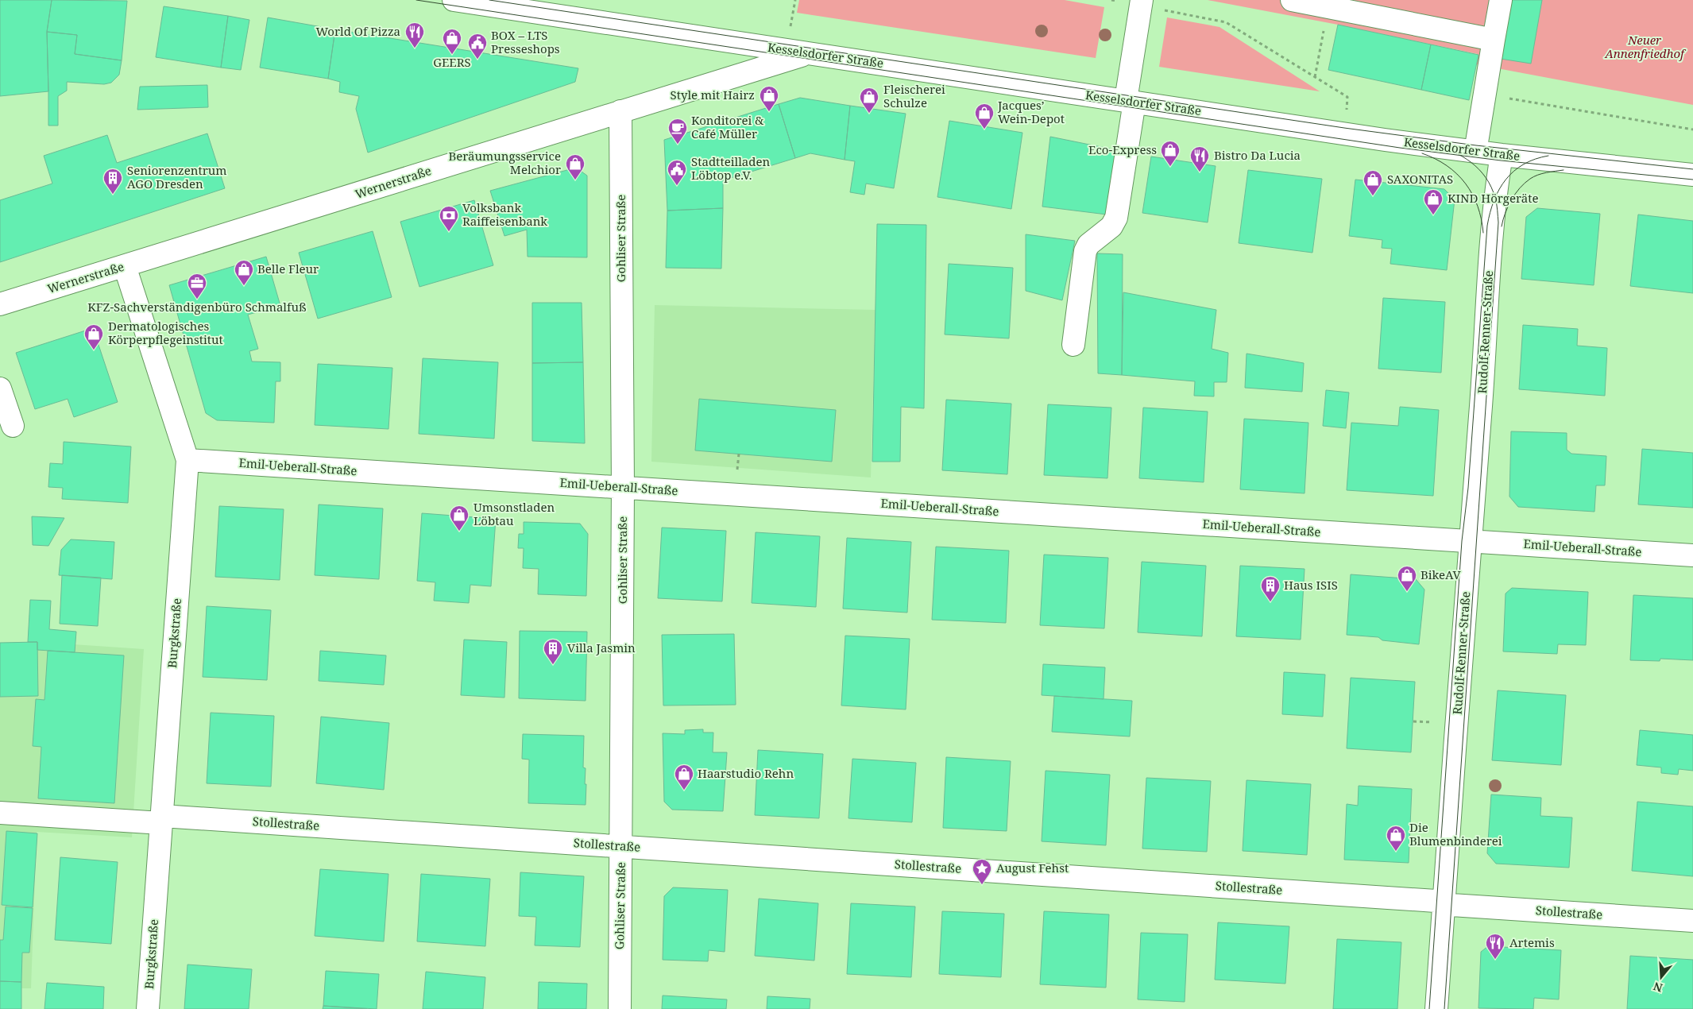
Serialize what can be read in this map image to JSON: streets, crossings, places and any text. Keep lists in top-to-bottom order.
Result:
{
  "streets": {
    "street": [
      "Kesselsdorfer Straße",
      "Wernerstraße",
      "Gohliser Straße",
      "Rudolf-Renner-Straße",
      "Emil-Ueberall-Straße",
      "Burgkstraße",
      "Stollestraße"
    ]
  },
  "crossings": [
    ["Kesselsdorfer Straße", "Wernerstraße"],
    ["Kesselsdorfer Straße", "Rudolf-Renner-Straße"],
    ["Wernerstraße", "Gohliser Straße"],
    ["Wernerstraße", "Burgkstraße"],
    ["Gohliser Straße", "Emil-Ueberall-Straße"],
    ["Gohliser Straße", "Stollestraße"],
    ["Rudolf-Renner-Straße", "Emil-Ueberall-Straße"],
    ["Rudolf-Renner-Straße", "Stollestraße"],
    ["Emil-Ueberall-Straße", "Burgkstraße"],
    ["Burgkstraße", "Stollestraße"]
  ],
  "parks": ["Neuer Annenfriedhof"],
  "places": {
    "restaurant": ["World Of Pizza", "Bistro Da Lucia", "Artemis"],
    "shop": [
      "GEERS",
      "Style mit Hairz",
      "Fleischerei Schulze",
      "Jacques’ Wein-Depot",
      "Eco-Express",
      "Beräumungsservice Melchior",
      "SAXONITAS",
      "KIND Hörgeräte",
      "Belle Fleur",
      "Dermatologisches Körperpflegeinstitut",
      "Umsonstladen Löbtau",
      "BikeAV",
      "Haarstudio Rehn",
      "Die Blumenbinderei"
    ],
    "public building": ["BOX – LTS Presseshops", "Stadtteilladen Löbtop e.V."],
    "cafe": ["Konditorei & Café Müller"],
    "building": ["Seniorenzentrum AGO Dresden", "Haus ISIS", "Villa Jasmin"],
    "bank": ["Volksbank Raiffeisenbank"],
    "office": ["KFZ-Sachverständigenbüro Schmalfuß"],
    "place": ["August Fehst"]
  },
  "north": "bottom"
}
